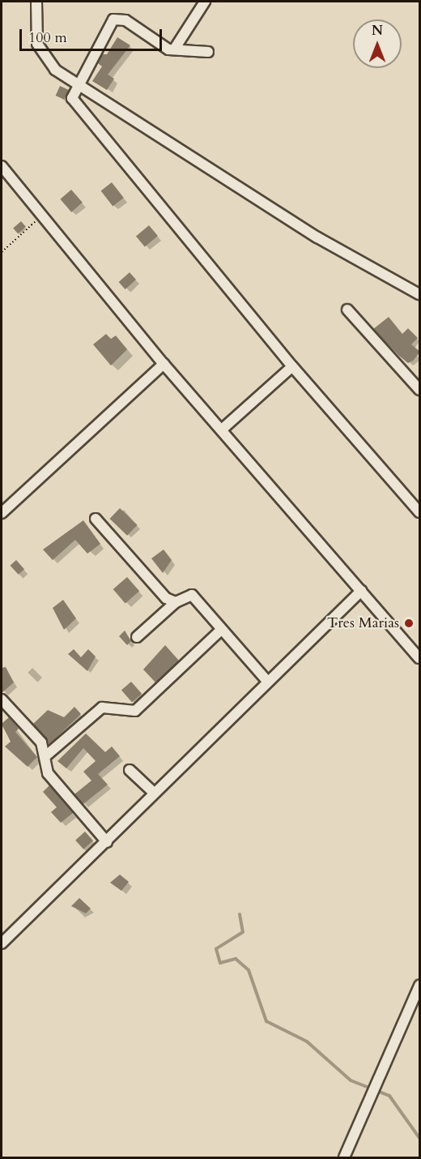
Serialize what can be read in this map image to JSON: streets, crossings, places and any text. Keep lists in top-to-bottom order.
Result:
{
  "places": ["Tres Marias"],
  "scale_bar": "100 m",
  "north": "top"
}
